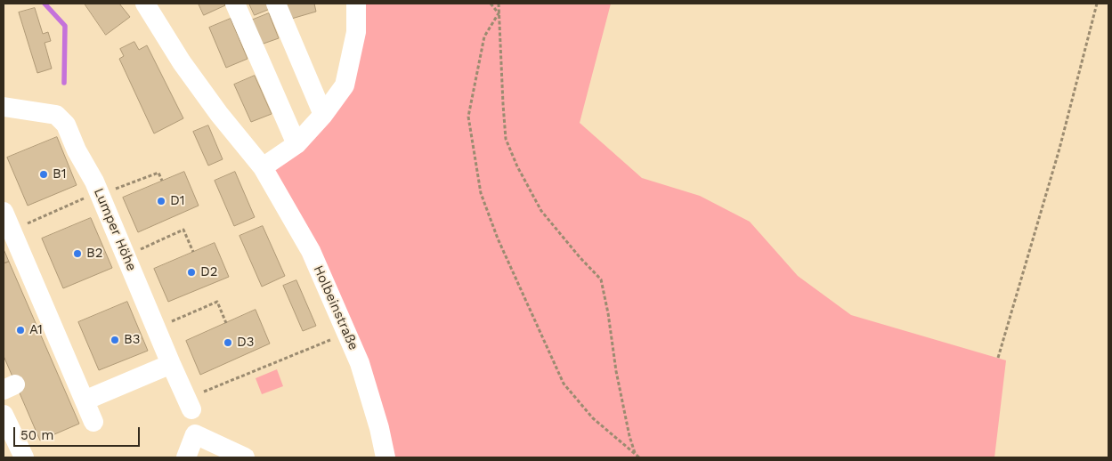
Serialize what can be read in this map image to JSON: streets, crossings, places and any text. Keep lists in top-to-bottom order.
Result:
{
  "streets": {
    "street": ["Lumper Höhe", "Holbeinstraße"]
  },
  "places": [
    "B1",
    "D1",
    "B2",
    "D2",
    "A1",
    "B3",
    "D3"
  ],
  "scale_bar": "50 m"
}
